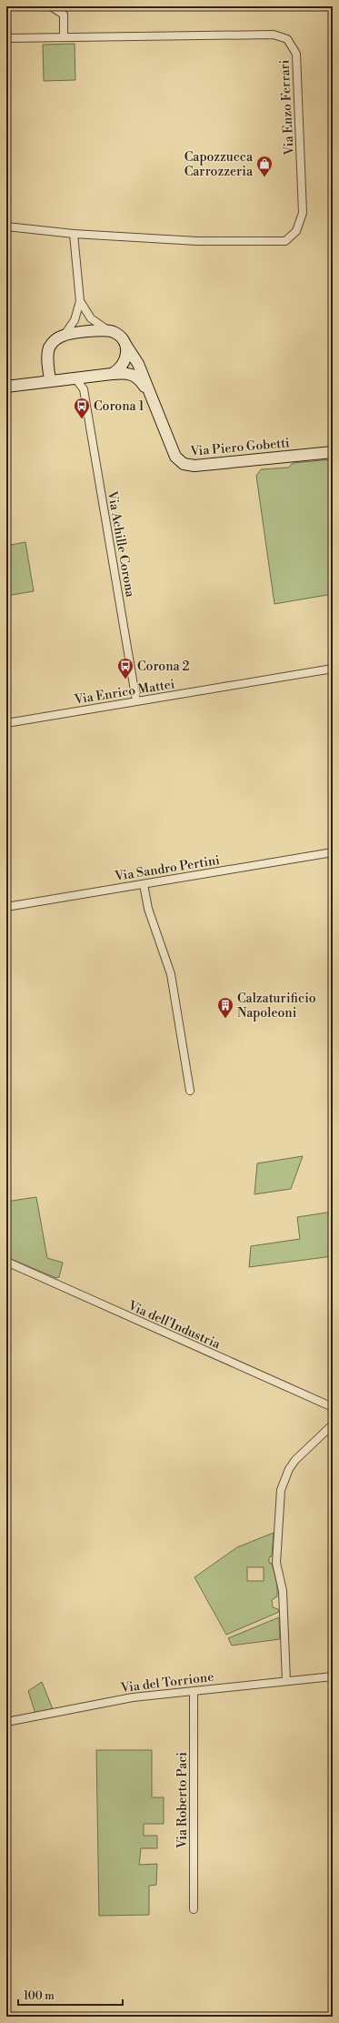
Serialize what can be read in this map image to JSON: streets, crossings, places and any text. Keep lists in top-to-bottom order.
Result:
{
  "streets": {
    "street": [
      "Via Enzo Ferrari",
      "Via Piero Gobetti",
      "Via Achille Corona",
      "Via Enrico Mattei",
      "Via Sandro Pertini",
      "Via dell'Industria",
      "Via del Torrione",
      "Via Roberto Paci"
    ]
  },
  "crossings": [
    ["Via Achille Corona", "Via Enrico Mattei"],
    ["Via del Torrione", "Via Roberto Paci"]
  ],
  "places": {
    "shop": ["Capozzucca Carrozzeria"],
    "bus stop": ["Corona 1", "Corona 2"],
    "building": ["Calzaturificio Napoleoni"]
  },
  "scale_bar": "100 m"
}
